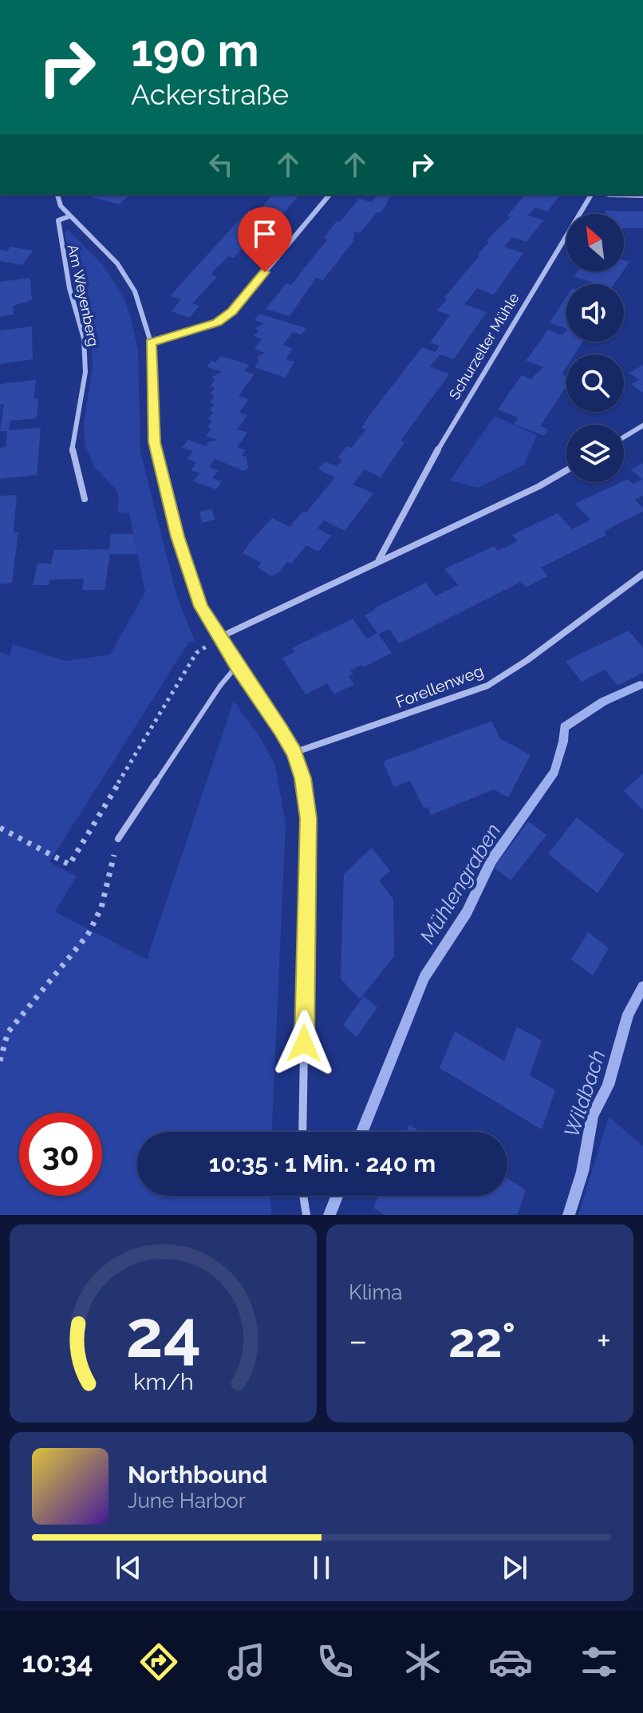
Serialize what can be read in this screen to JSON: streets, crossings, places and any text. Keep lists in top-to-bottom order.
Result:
{
  "streets": {
    "street": ["Am Weyenberg", "Schurzelter Mühle", "Forellenweg"]
  },
  "water": ["Mühlengraben", "Wildbach"],
  "north": "top left",
  "page": {
    "turn": ["190 m", "Ackerstraße"],
    "limit": "30",
    "trip": "10:35 · 1 Min. · 240 m",
    "tile": "Klima",
    "heat": ["−", "22°", "+"],
    "song": ["Northbound", "June Harbor"],
    "tabs": "10:34",
    "gauge": ["24", "km/h"]
  }
}
